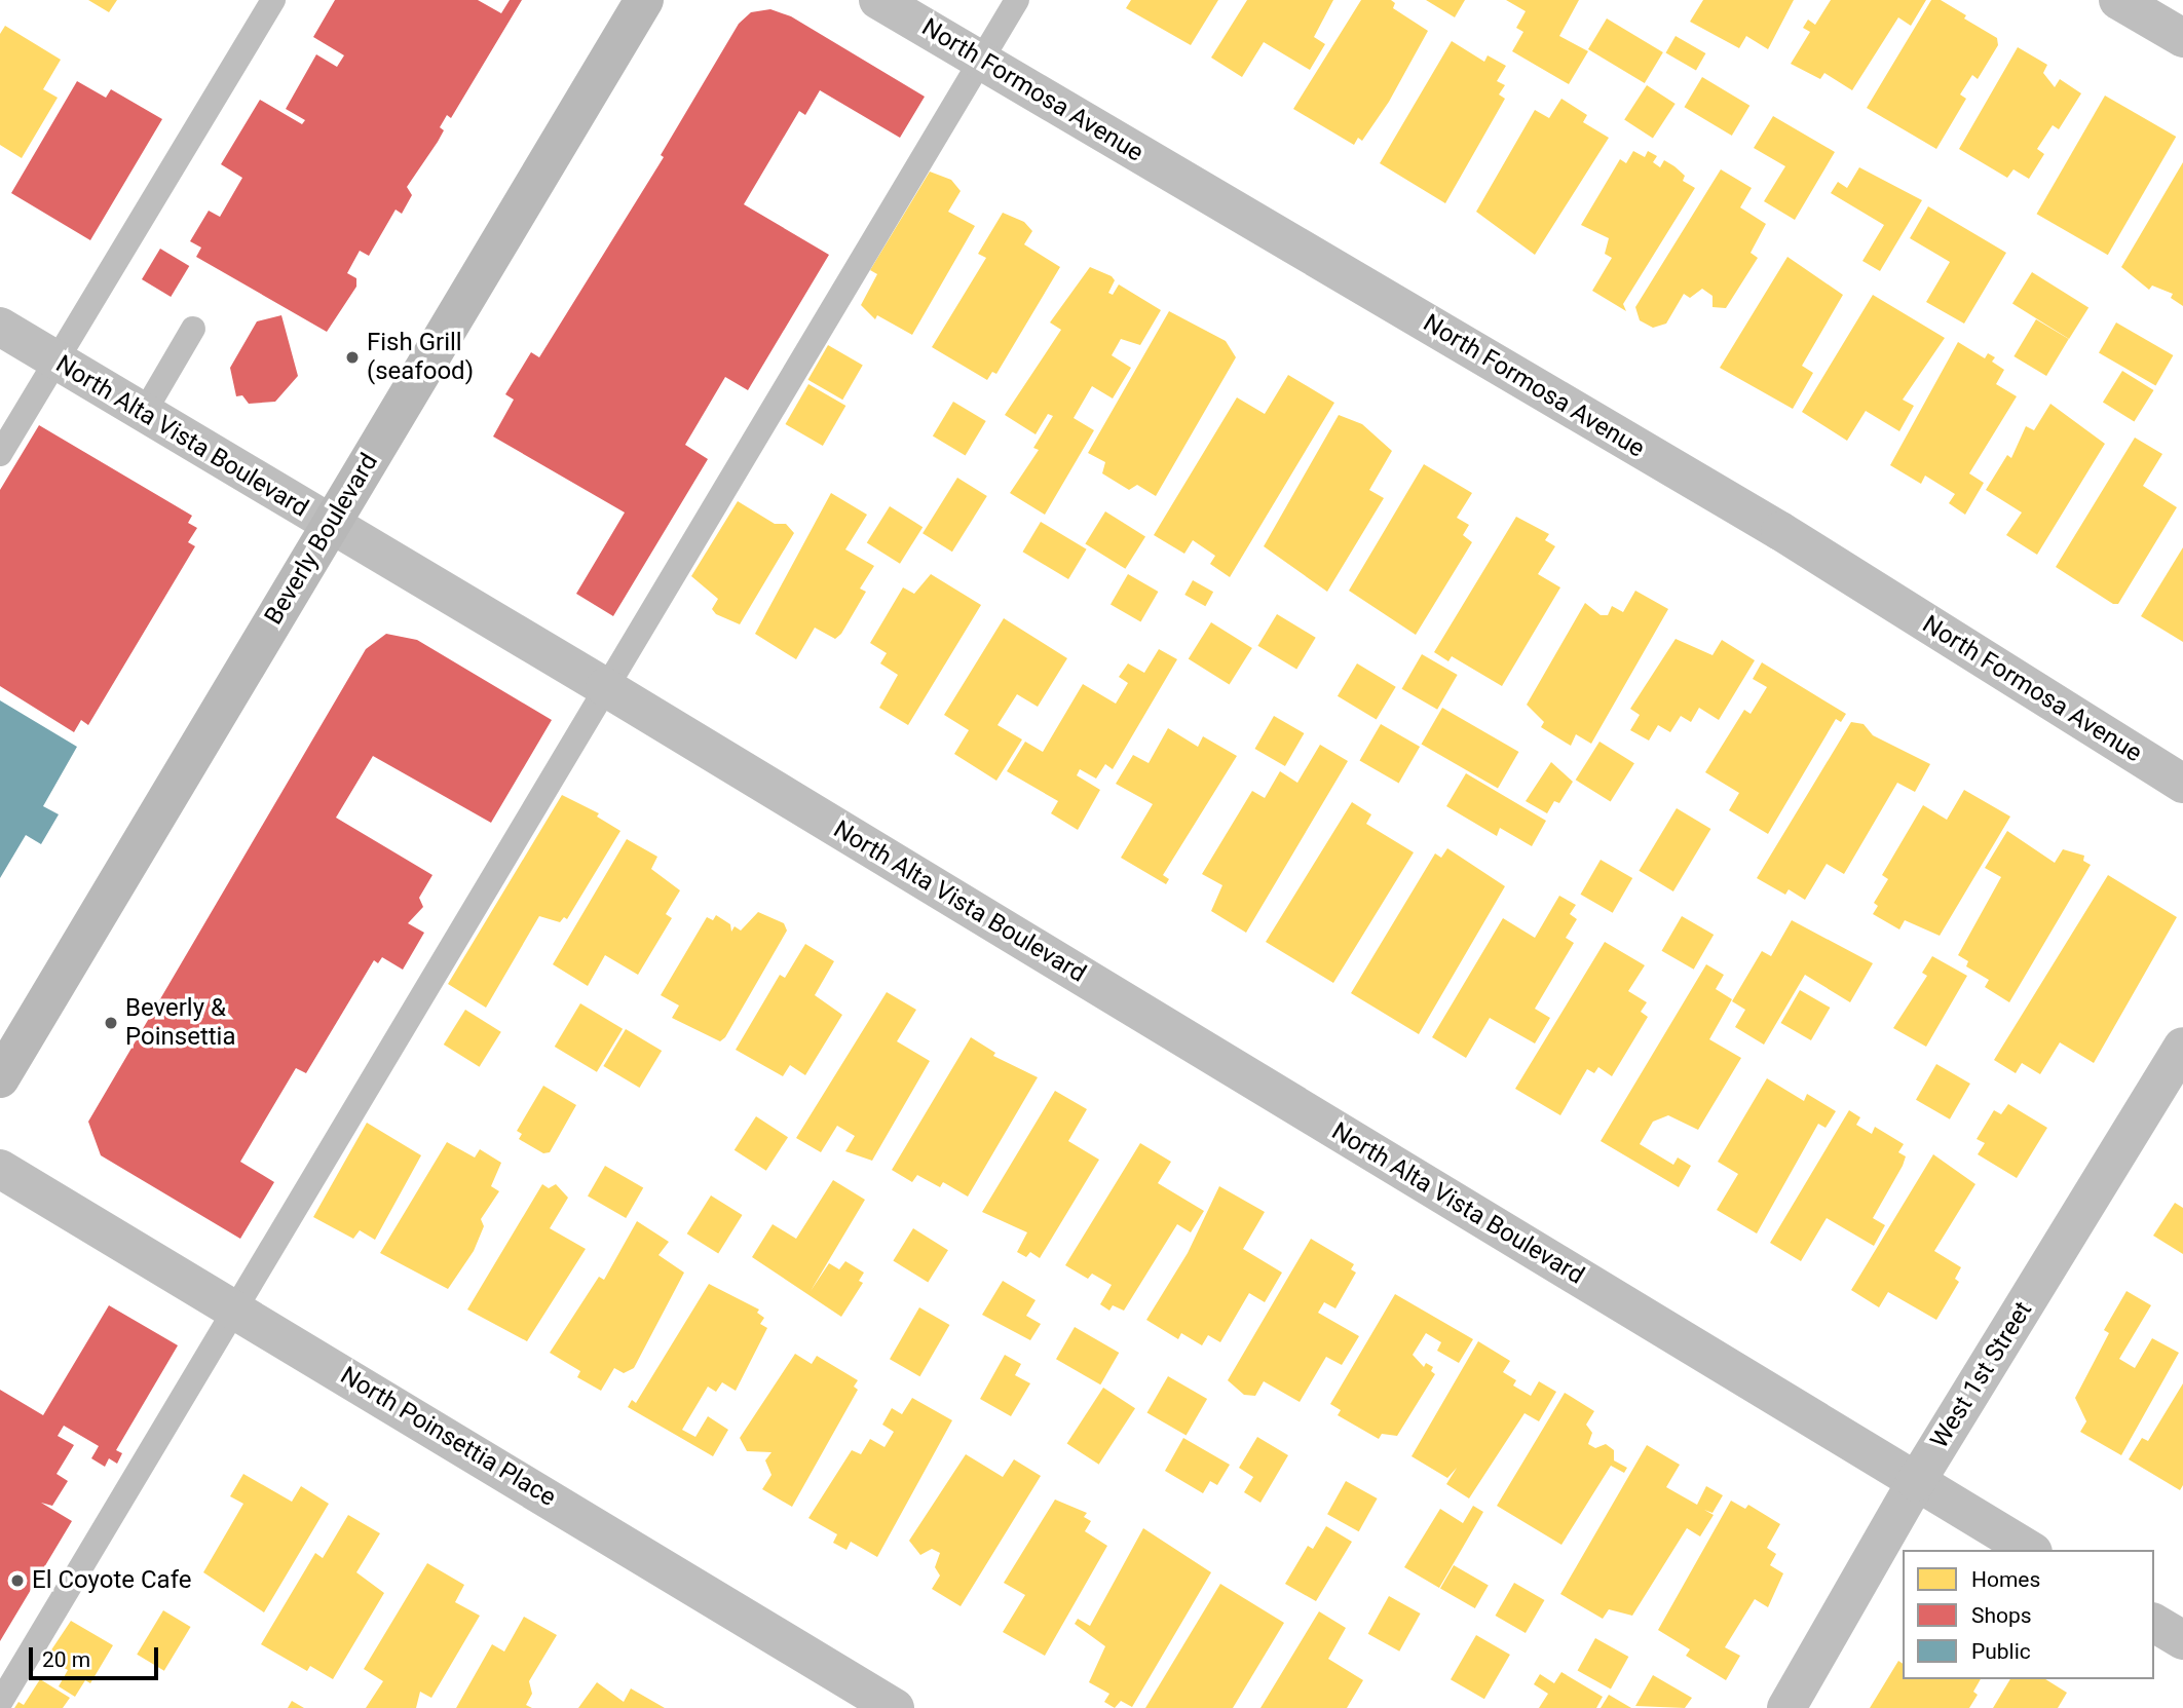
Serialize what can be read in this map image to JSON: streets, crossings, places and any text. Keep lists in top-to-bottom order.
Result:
{
  "streets": {
    "main road": ["Beverly Boulevard"],
    "street": [
      "North Formosa Avenue",
      "North Alta Vista Boulevard",
      "West 1st Street",
      "North Poinsettia Place"
    ]
  },
  "crossings": [
    ["North Alta Vista Boulevard", "Beverly Boulevard"],
    ["North Alta Vista Boulevard", "West 1st Street"]
  ],
  "places": ["Fish Grill (seafood)", "Beverly & Poinsettia", "El Coyote Cafe"],
  "legend": ["Homes", "Shops", "Public"],
  "scale_bar": "20 m"
}
